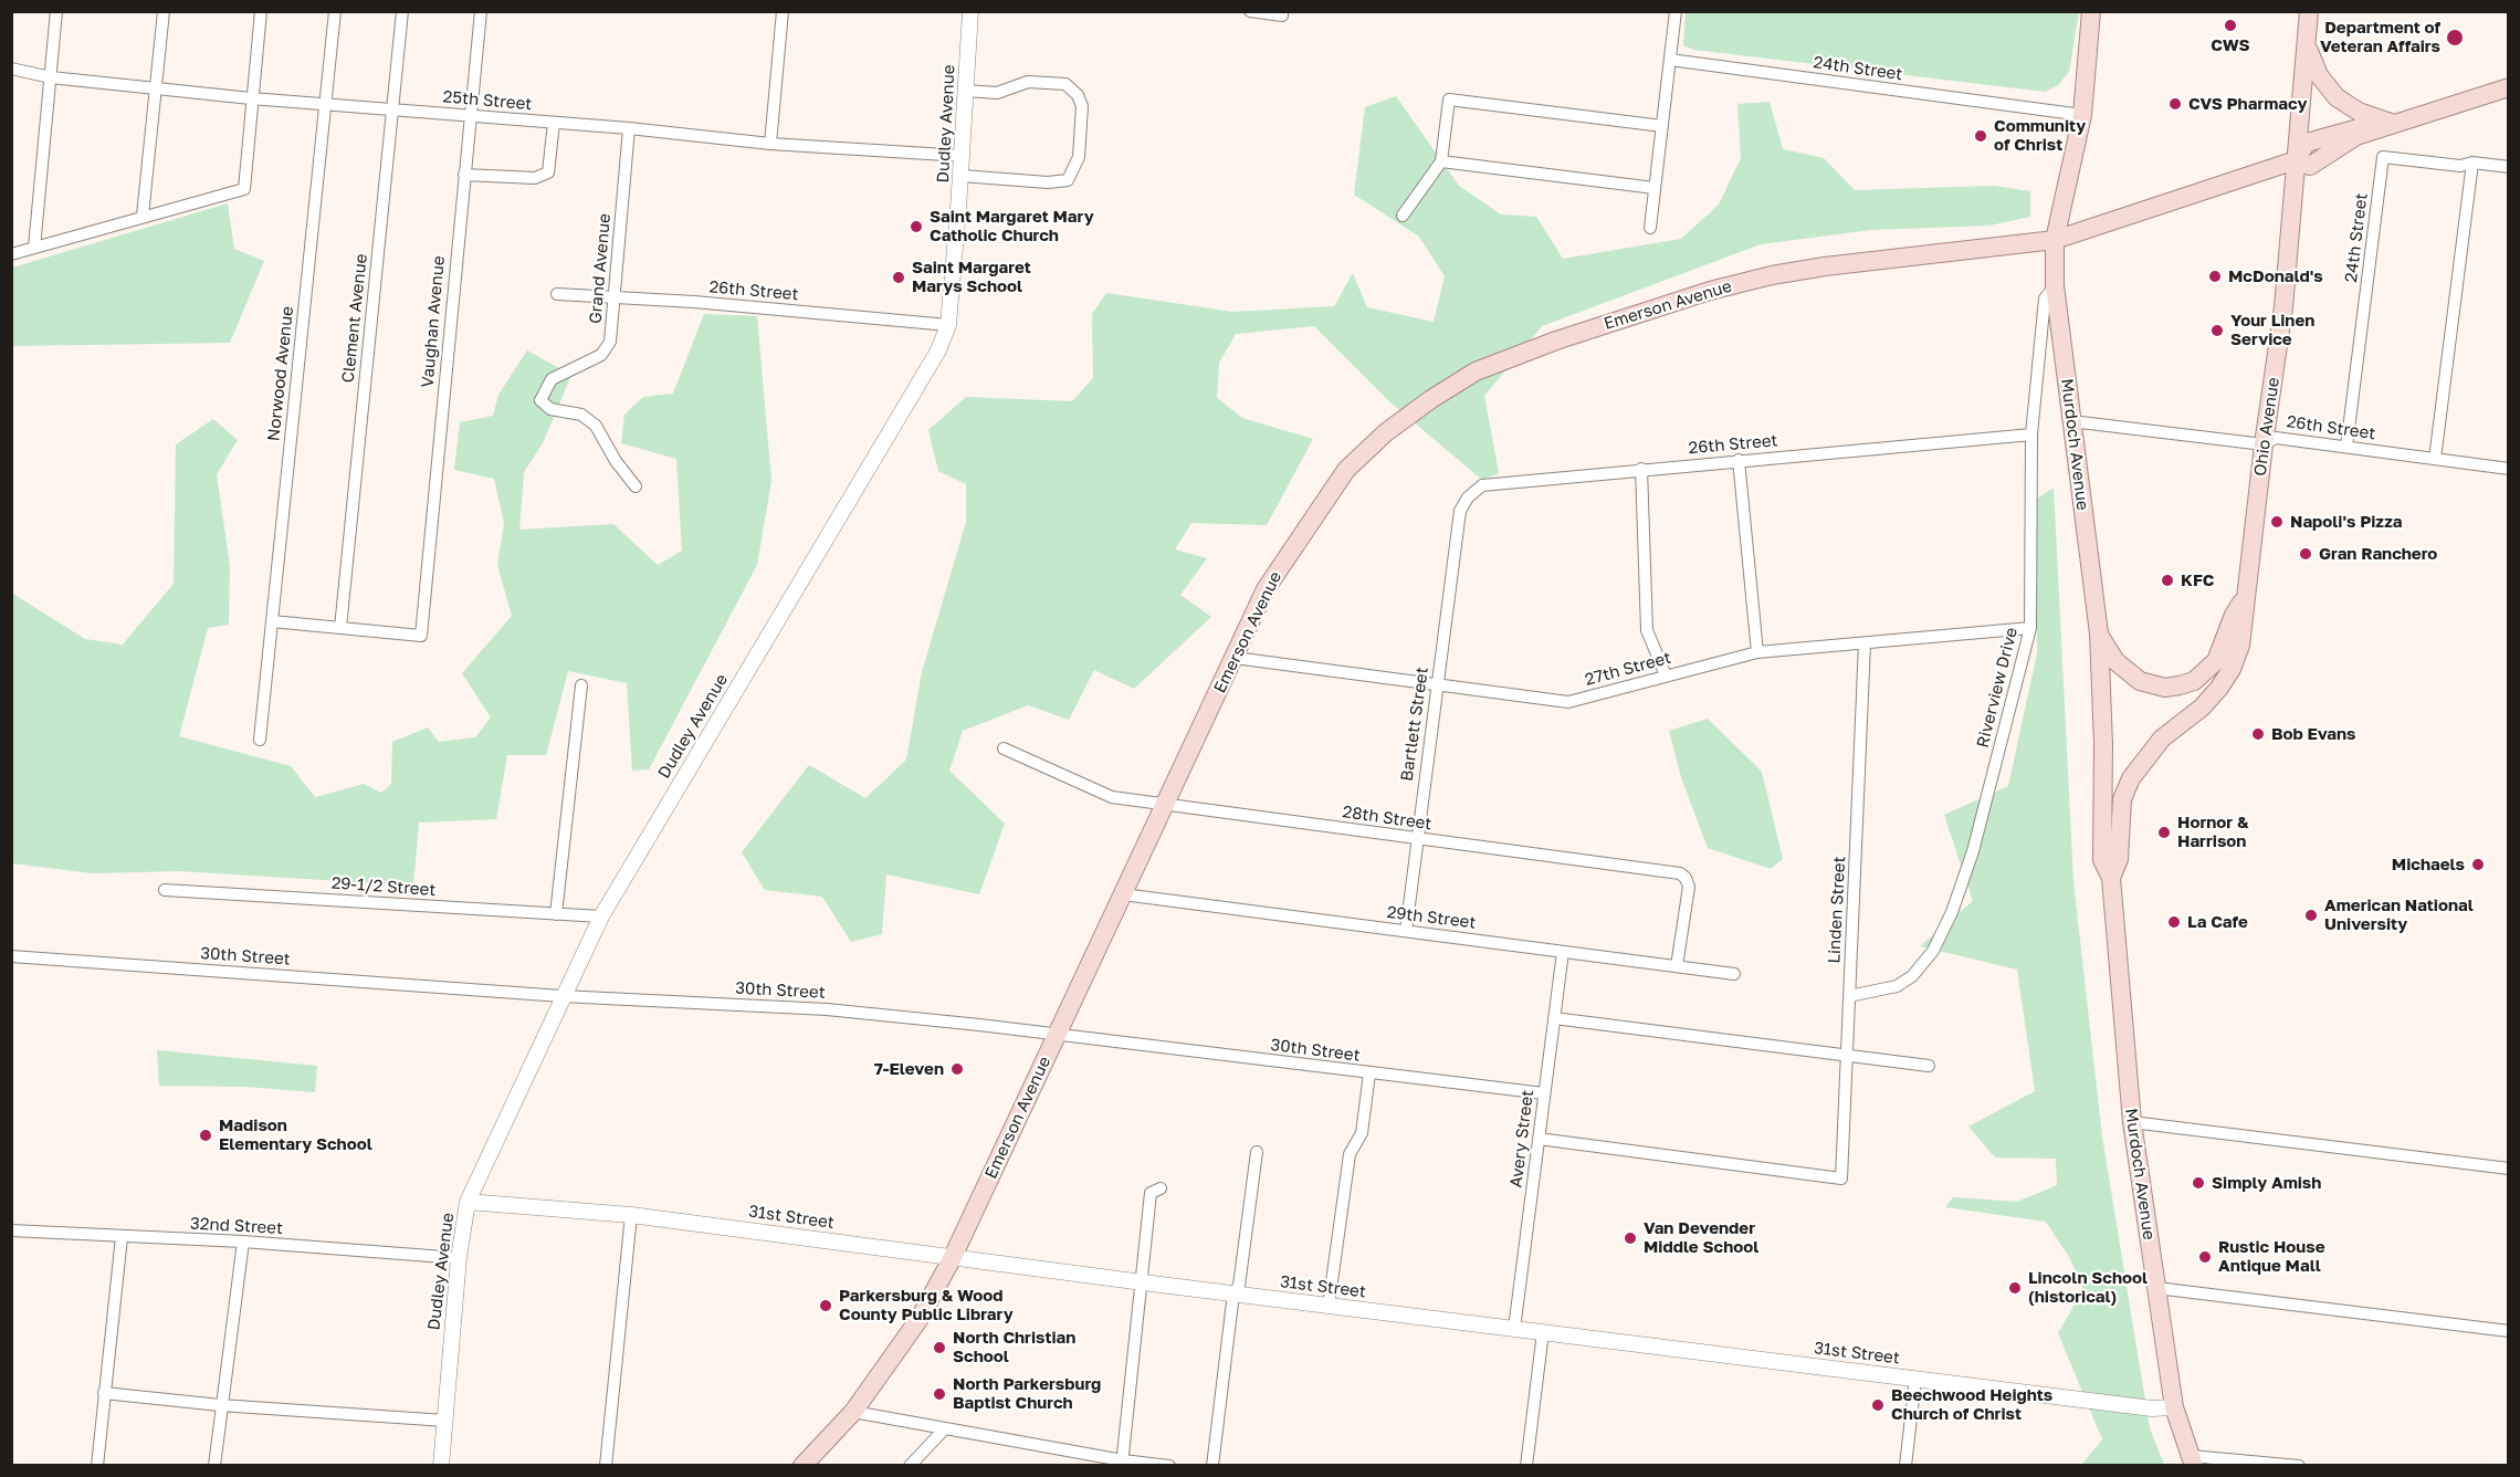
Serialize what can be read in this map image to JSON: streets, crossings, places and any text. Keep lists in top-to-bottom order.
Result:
{
  "streets": {
    "main road": ["Emerson Avenue", "Ohio Avenue", "Murdoch Avenue"],
    "street": [
      "24th Street",
      "25th Street",
      "Dudley Avenue",
      "Grand Avenue",
      "26th Street",
      "Clement Avenue",
      "Vaughan Avenue",
      "Norwood Avenue",
      "27th Street",
      "Riverview Drive",
      "Bartlett Street",
      "28th Street",
      "29-1/2 Street",
      "Linden Street",
      "29th Street",
      "30th Street",
      "Avery Street",
      "31st Street",
      "32nd Street"
    ]
  },
  "crossings": [
    ["24th Street", "26th Street"],
    ["24th Street", "Murdoch Avenue"],
    ["25th Street", "Dudley Avenue"],
    ["25th Street", "Grand Avenue"],
    ["25th Street", "Clement Avenue"],
    ["25th Street", "Vaughan Avenue"],
    ["25th Street", "Norwood Avenue"],
    ["Dudley Avenue", "26th Street"],
    ["Dudley Avenue", "29-1/2 Street"],
    ["Dudley Avenue", "30th Street"],
    ["Dudley Avenue", "31st Street"],
    ["Dudley Avenue", "32nd Street"],
    ["Grand Avenue", "26th Street"],
    ["26th Street", "Ohio Avenue"],
    ["26th Street", "Murdoch Avenue"],
    ["26th Street", "Riverview Drive"],
    ["26th Street", "Bartlett Street"],
    ["Emerson Avenue", "Ohio Avenue"],
    ["Emerson Avenue", "Murdoch Avenue"],
    ["Emerson Avenue", "27th Street"],
    ["Emerson Avenue", "28th Street"],
    ["Emerson Avenue", "29th Street"],
    ["Emerson Avenue", "30th Street"],
    ["Emerson Avenue", "31st Street"],
    ["Clement Avenue", "Vaughan Avenue"],
    ["Ohio Avenue", "Murdoch Avenue"],
    ["Murdoch Avenue", "Riverview Drive"],
    ["Murdoch Avenue", "31st Street"],
    ["27th Street", "Riverview Drive"],
    ["27th Street", "Bartlett Street"],
    ["27th Street", "Linden Street"],
    ["Riverview Drive", "Linden Street"],
    ["Bartlett Street", "28th Street"],
    ["Bartlett Street", "29th Street"],
    ["28th Street", "29th Street"],
    ["Linden Street", "Avery Street"],
    ["29th Street", "Avery Street"],
    ["30th Street", "Avery Street"],
    ["Avery Street", "31st Street"]
  ],
  "places": [
    "CWS",
    "Department of Veteran Affairs",
    "CVS Pharmacy",
    "Community of Christ",
    "Saint Margaret Mary Catholic Church",
    "McDonald's",
    "Saint Margaret Marys School",
    "Your Linen Service",
    "Napoli's Pizza",
    "Gran Ranchero",
    "KFC",
    "Bob Evans",
    "Hornor & Harrison",
    "Michaels",
    "American National University",
    "La Cafe",
    "7-Eleven",
    "Madison Elementary School",
    "Simply Amish",
    "Van Devender Middle School",
    "Rustic House Antique Mall",
    "Lincoln School (historical)",
    "Parkersburg & Wood County Public Library",
    "North Christian School",
    "North Parkersburg Baptist Church",
    "Beechwood Heights Church of Christ"
  ]
}
